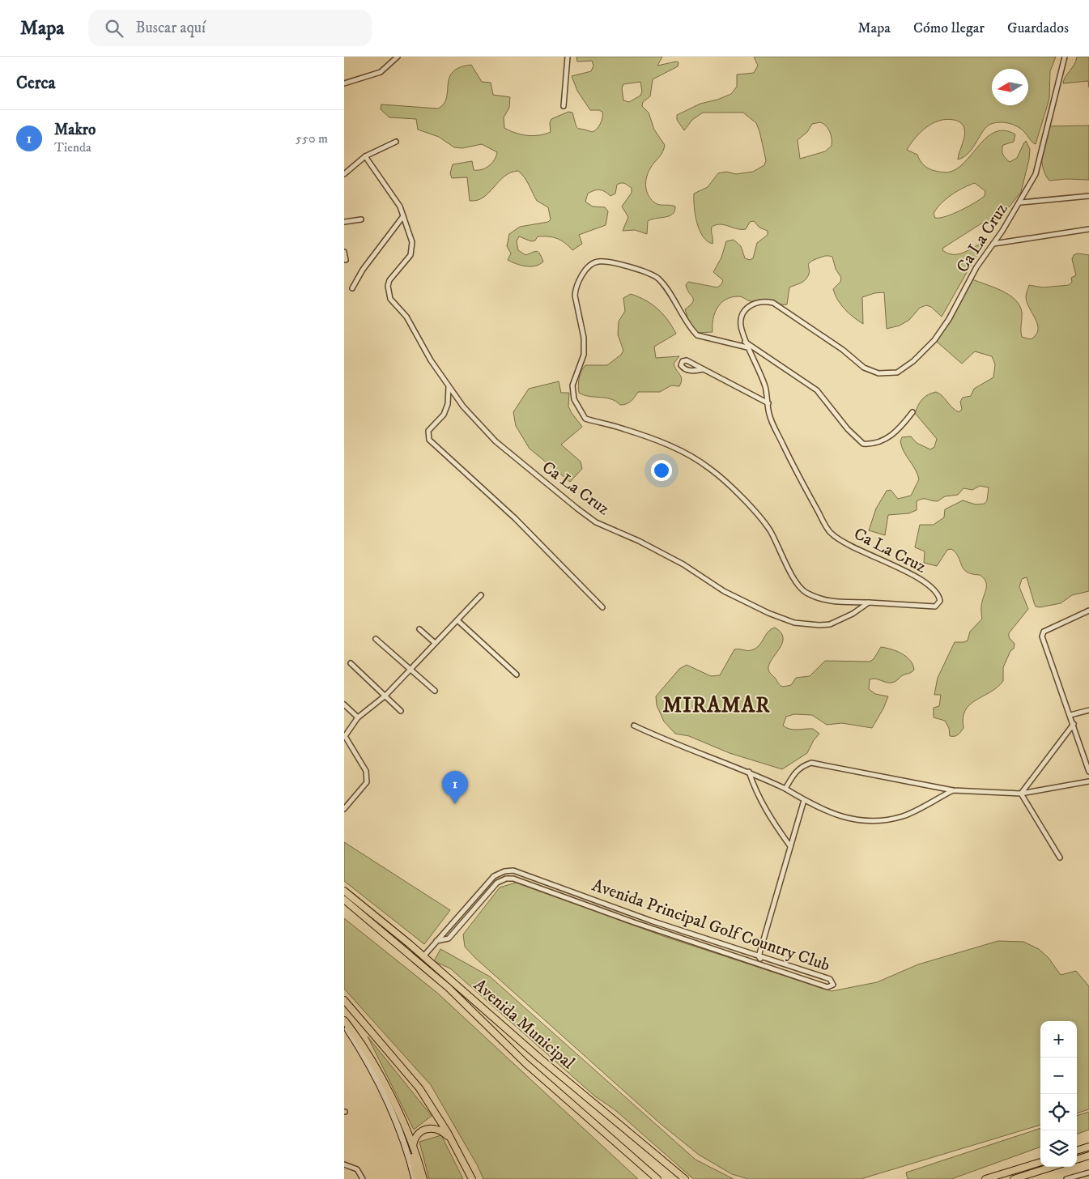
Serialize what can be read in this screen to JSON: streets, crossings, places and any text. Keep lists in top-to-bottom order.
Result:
{
  "streets": {
    "highway": ["Avenida Municipal"],
    "street": ["Ca La Cruz", "Avenida Principal Golf Country Club"]
  },
  "districts": ["MIRAMAR"],
  "north": "left",
  "page": {
    "header": "Mapa",
    "search": "Buscar aquí",
    "nav": ["Mapa", "Cómo llegar", "Guardados"],
    "heading": "Cerca",
    "list": [
      {
        "mark": "1",
        "name": "Makro",
        "note": "Tienda",
        "value": "550 m"
      }
    ],
    "pins": "1",
    "map_buttons": ["+", "−"]
  }
}
